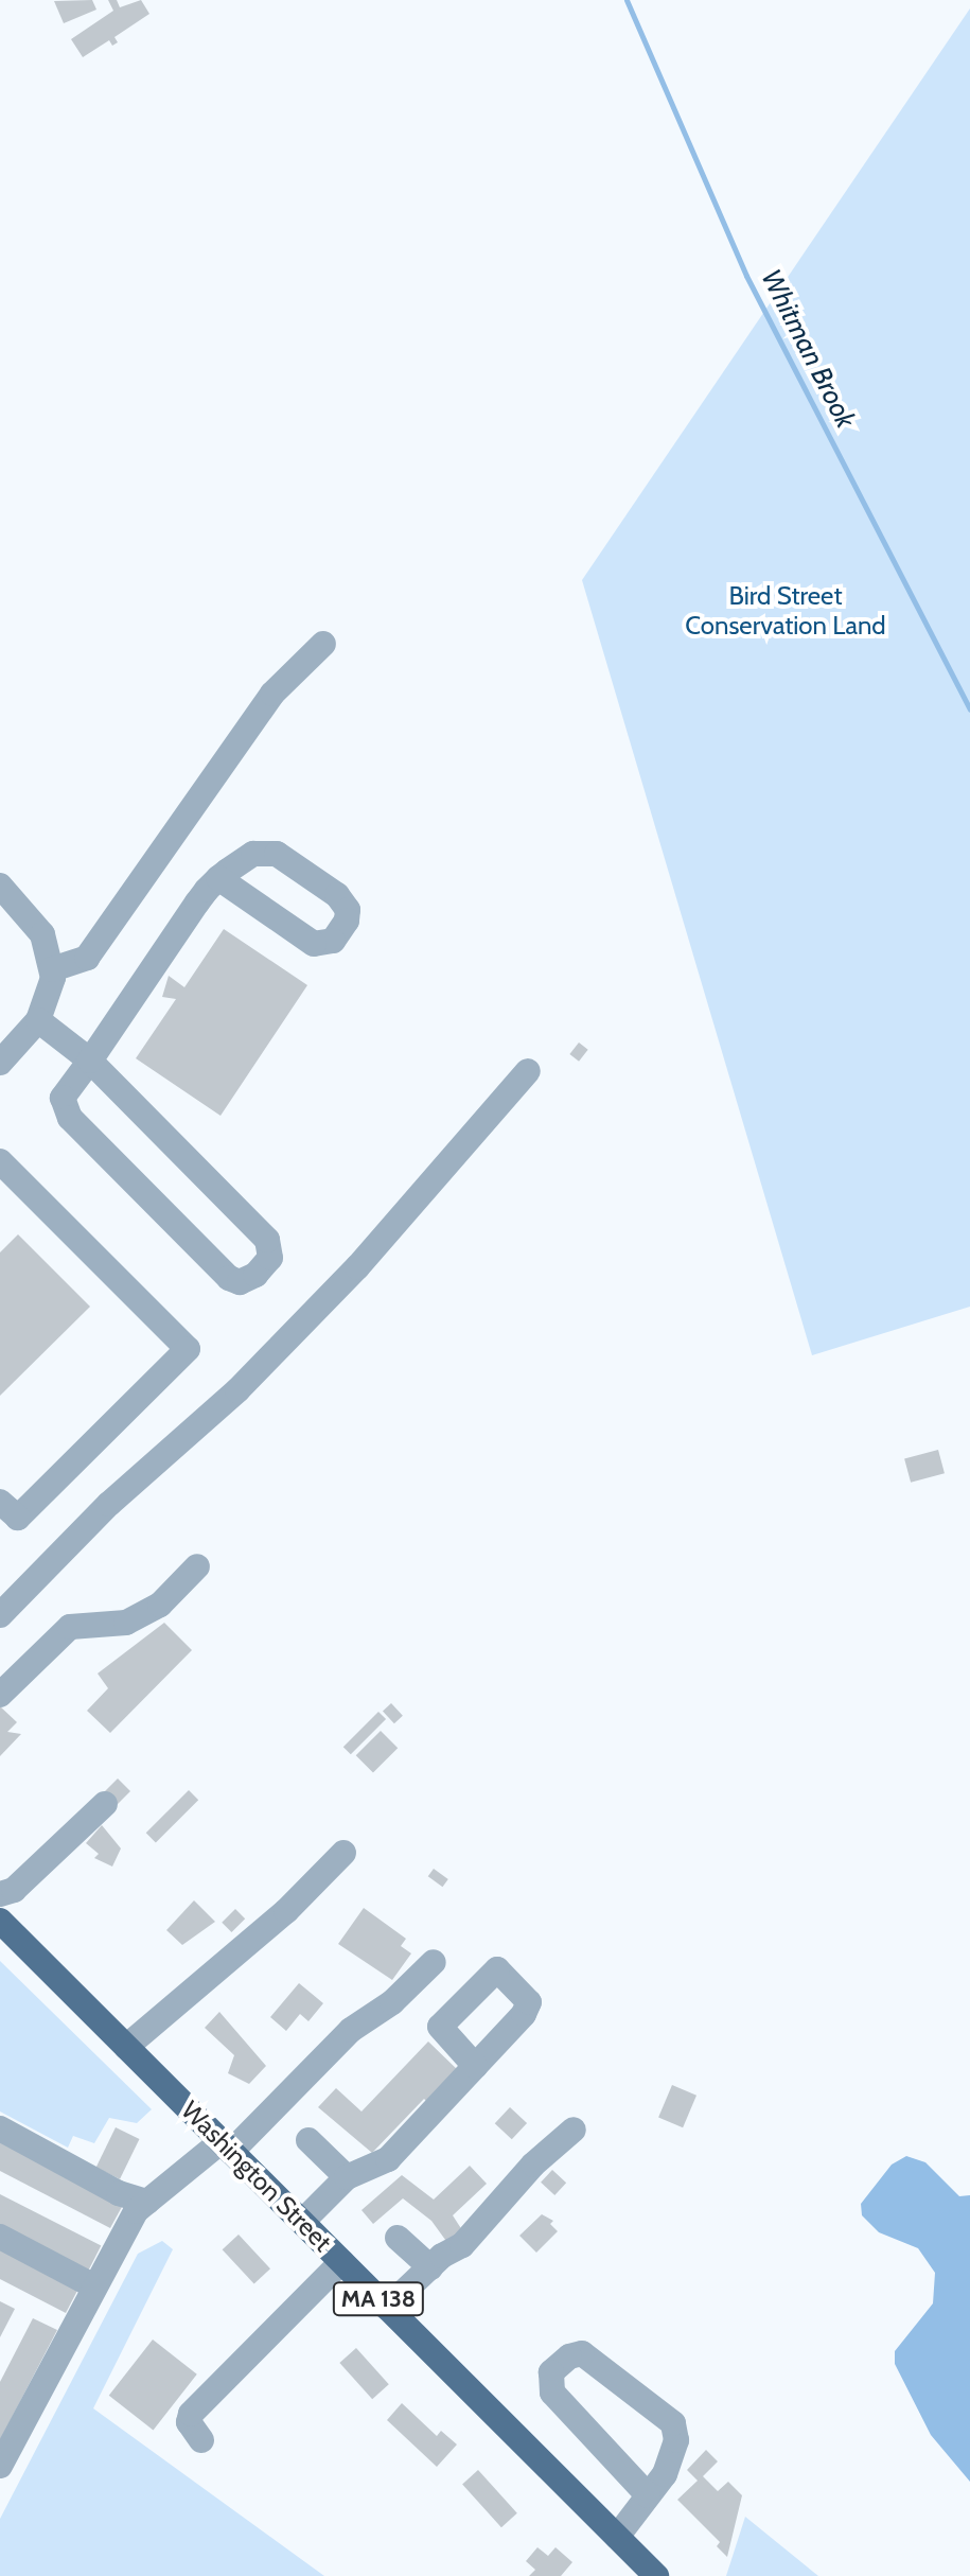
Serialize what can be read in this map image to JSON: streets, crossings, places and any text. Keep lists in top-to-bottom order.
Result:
{
  "streets": {
    "main road": ["Washington Street", "MA 138"]
  },
  "water": ["Whitman Brook"],
  "parks": ["Bird Street Conservation Land"]
}
